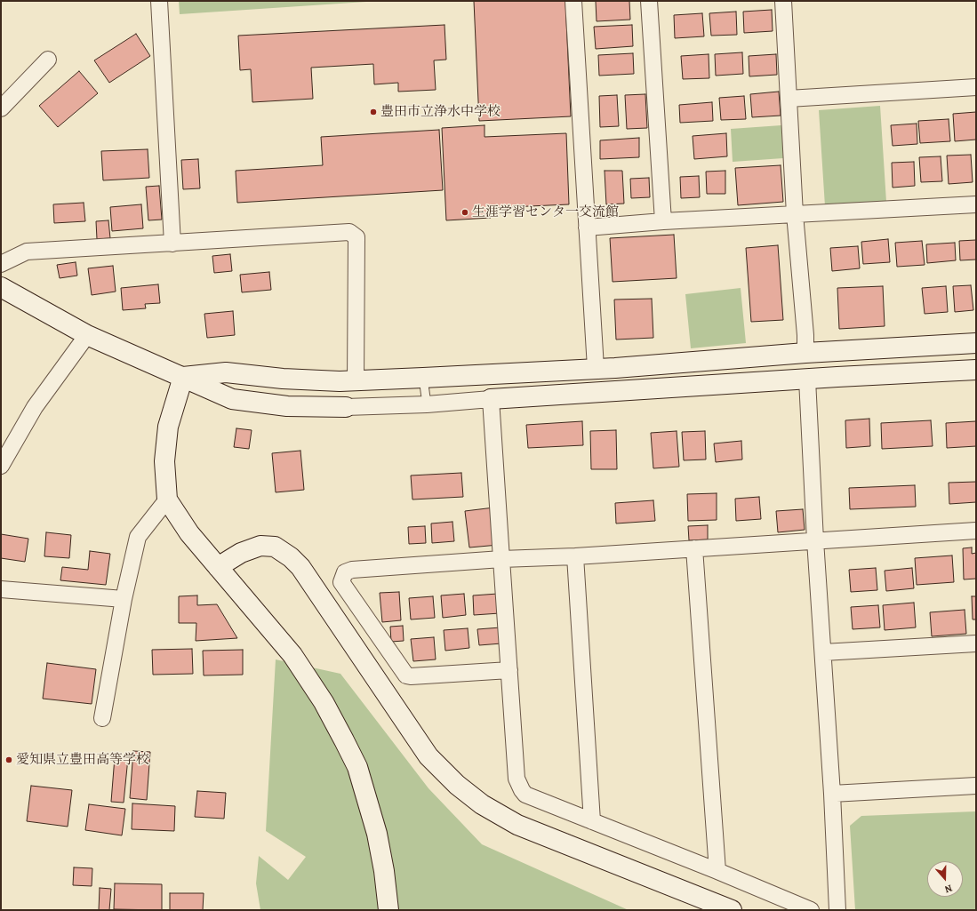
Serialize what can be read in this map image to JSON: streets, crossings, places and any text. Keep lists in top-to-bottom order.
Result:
{
  "places": ["豊田市立浄水中学校", "生涯学習センタ一交流館", "愛知県立豊田高等学校"],
  "north": "bottom"
}
